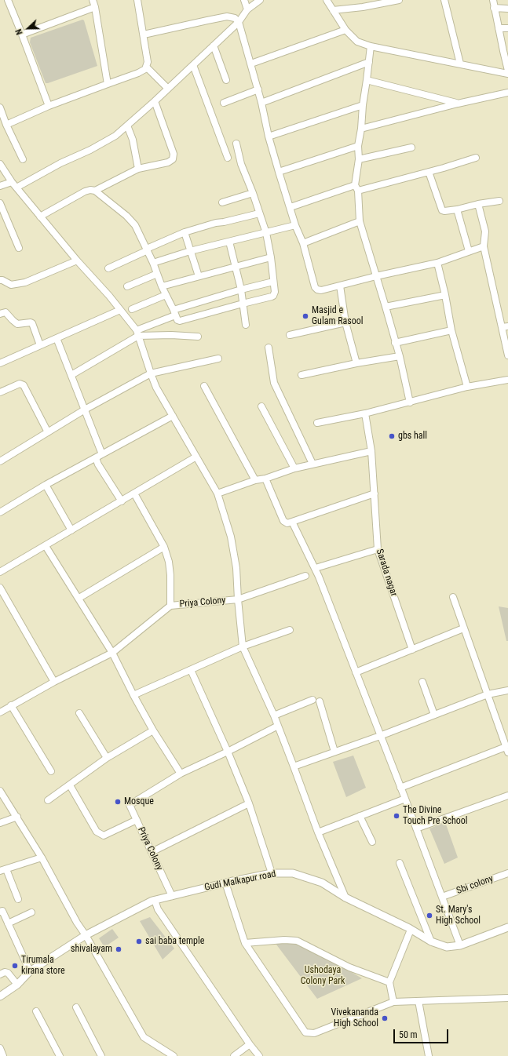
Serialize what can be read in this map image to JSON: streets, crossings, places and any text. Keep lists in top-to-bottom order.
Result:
{
  "streets": {
    "street": [
      "Sarada nagar",
      "Priya Colony",
      "Gudi Malkapur road",
      "Sbi colony"
    ]
  },
  "crossings": [
    ["Priya Colony", "Gudi Malkapur road"]
  ],
  "parks": ["Ushodaya Colony Park"],
  "places": [
    "Masjid e Gulam Rasool",
    "gbs hall",
    "Mosque",
    "The Divine Touch Pre School",
    "St. Mary's High School",
    "sai baba temple",
    "shivalayam",
    "Tirumala kirana store",
    "Vivekananda High School"
  ],
  "scale_bar": "50 m",
  "north": "left"
}
